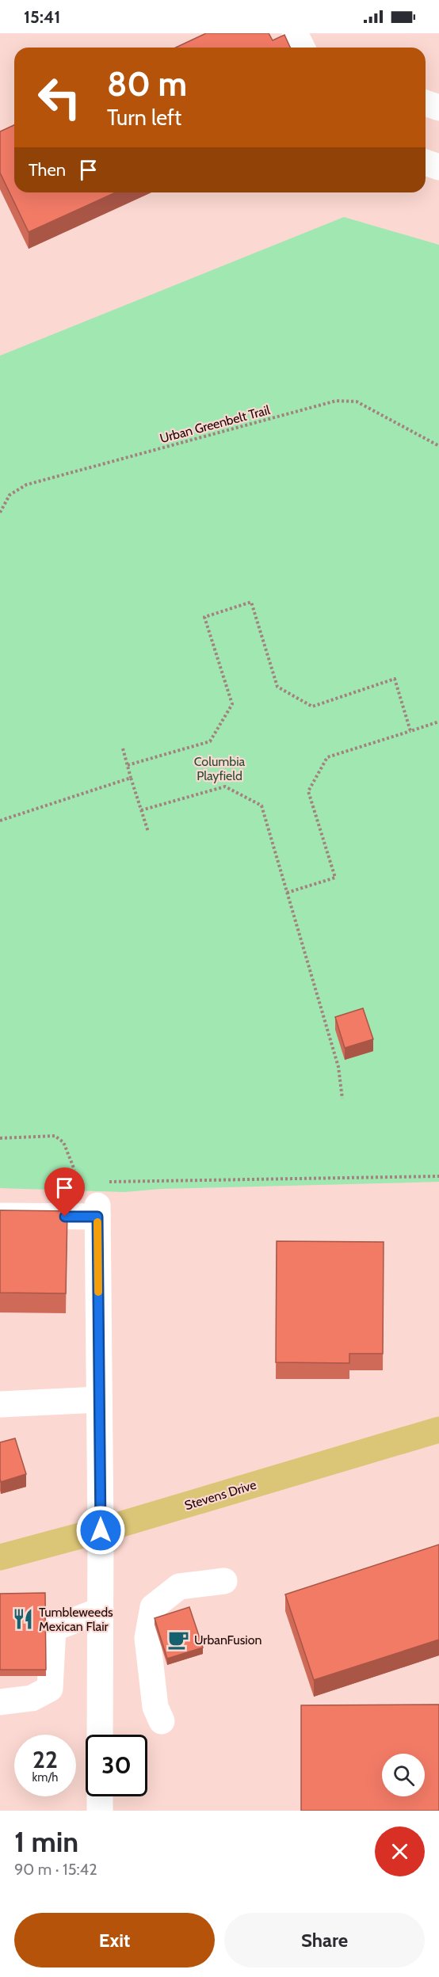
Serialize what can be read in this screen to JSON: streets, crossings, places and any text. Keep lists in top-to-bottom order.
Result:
{
  "streets": {
    "main road": ["Stevens Drive"],
    "path": ["Urban Greenbelt Trail"]
  },
  "parks": ["Columbia Playfield"],
  "places": {
    "restaurant": ["Tumbleweeds Mexican Flair"],
    "cafe": ["UrbanFusion"]
  },
  "page": {
    "status": "15:41",
    "turn": ["80 m", "Turn left"],
    "then": "Then",
    "speed": "22 km/h",
    "limit": "30",
    "heading": ["1 min", "90 m · 15:42"],
    "buttons": ["Exit", "Share"]
  }
}
